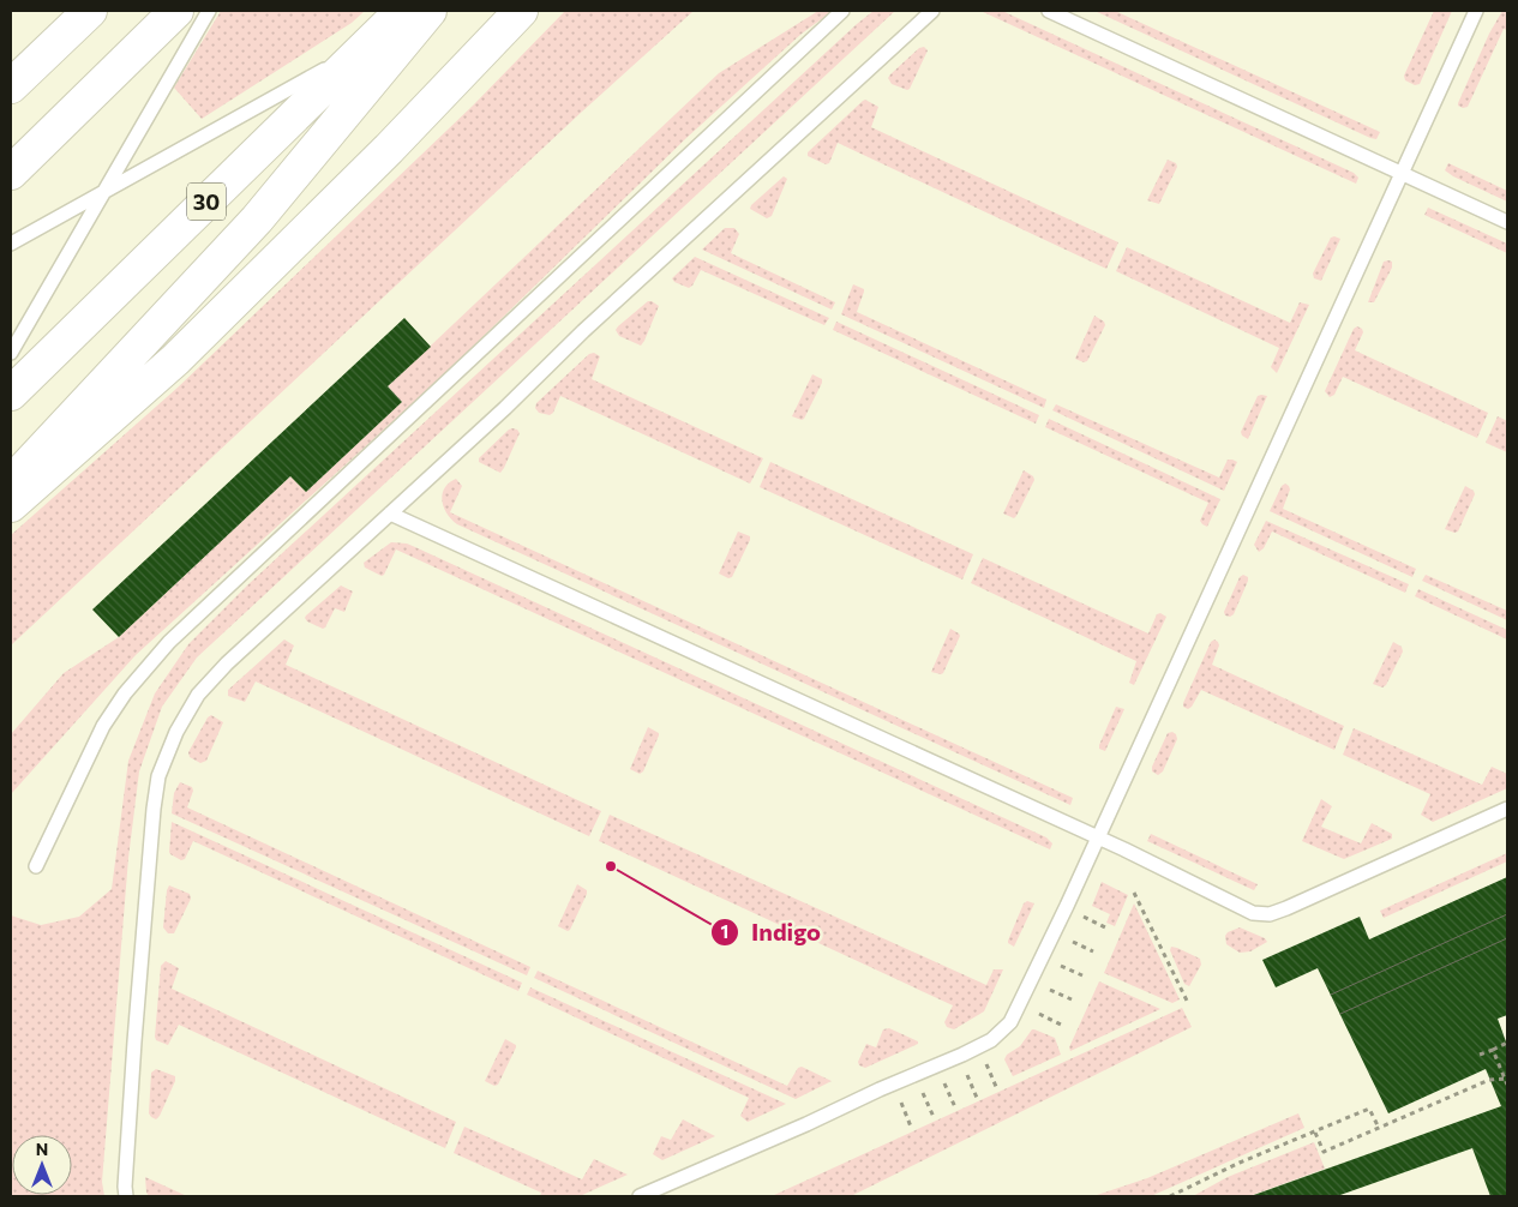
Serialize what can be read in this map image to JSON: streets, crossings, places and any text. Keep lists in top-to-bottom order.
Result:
{
  "streets": {
    "highway": ["30"]
  },
  "places": ["Indigo"],
  "north": "top"
}
